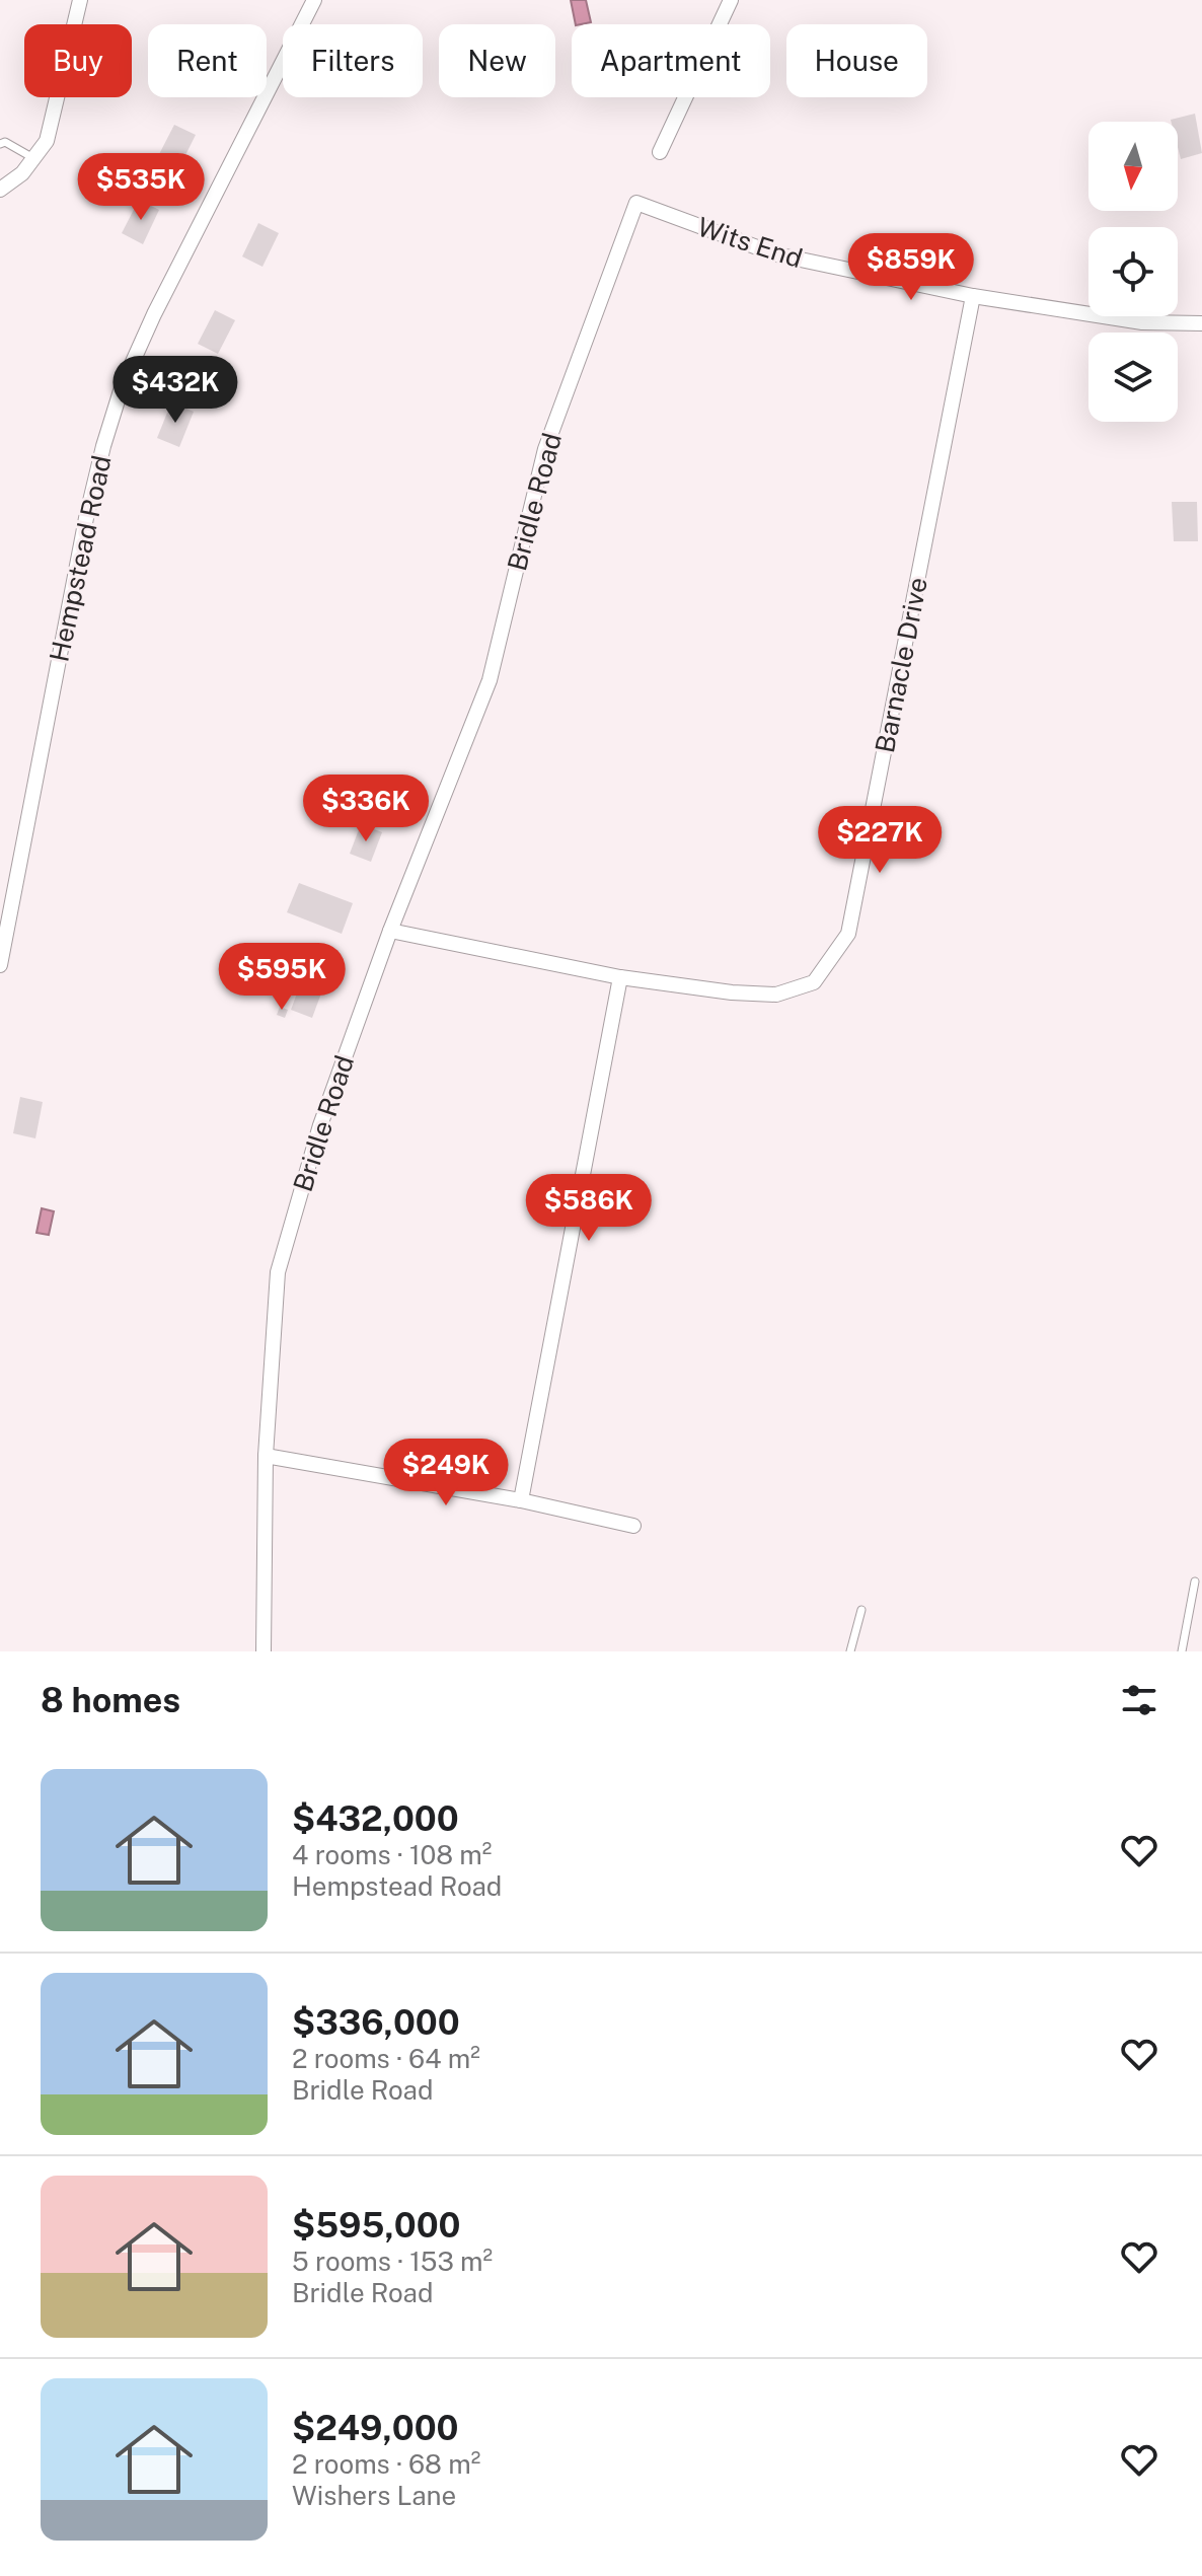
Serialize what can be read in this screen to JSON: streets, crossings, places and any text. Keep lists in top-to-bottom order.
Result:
{
  "streets": {
    "street": [
      "Wits End",
      "Bridle Road",
      "Hempstead Road",
      "Barnacle Drive"
    ]
  },
  "crossings": [
    ["Wits End", "Bridle Road"],
    ["Wits End", "Barnacle Drive"],
    ["Bridle Road", "Barnacle Drive"]
  ],
  "north": "bottom",
  "page": {
    "chip": [
      "Buy",
      "Rent",
      "Filters",
      "New",
      "Apartment",
      "House"
    ],
    "price": [
      "$535K",
      "$859K",
      "$432K",
      "$336K",
      "$227K",
      "$595K",
      "$586K",
      "$249K"
    ],
    "heading": "8 homes",
    "list": [
      {
        "name": "$432,000",
        "note": "4 rooms · 108 m² · Hempstead Road"
      },
      {
        "name": "$336,000",
        "note": "2 rooms · 64 m² · Bridle Road"
      },
      {
        "name": "$595,000",
        "note": "5 rooms · 153 m² · Bridle Road"
      },
      {
        "name": "$249,000",
        "note": "2 rooms · 68 m² · Wishers Lane"
      }
    ]
  }
}
